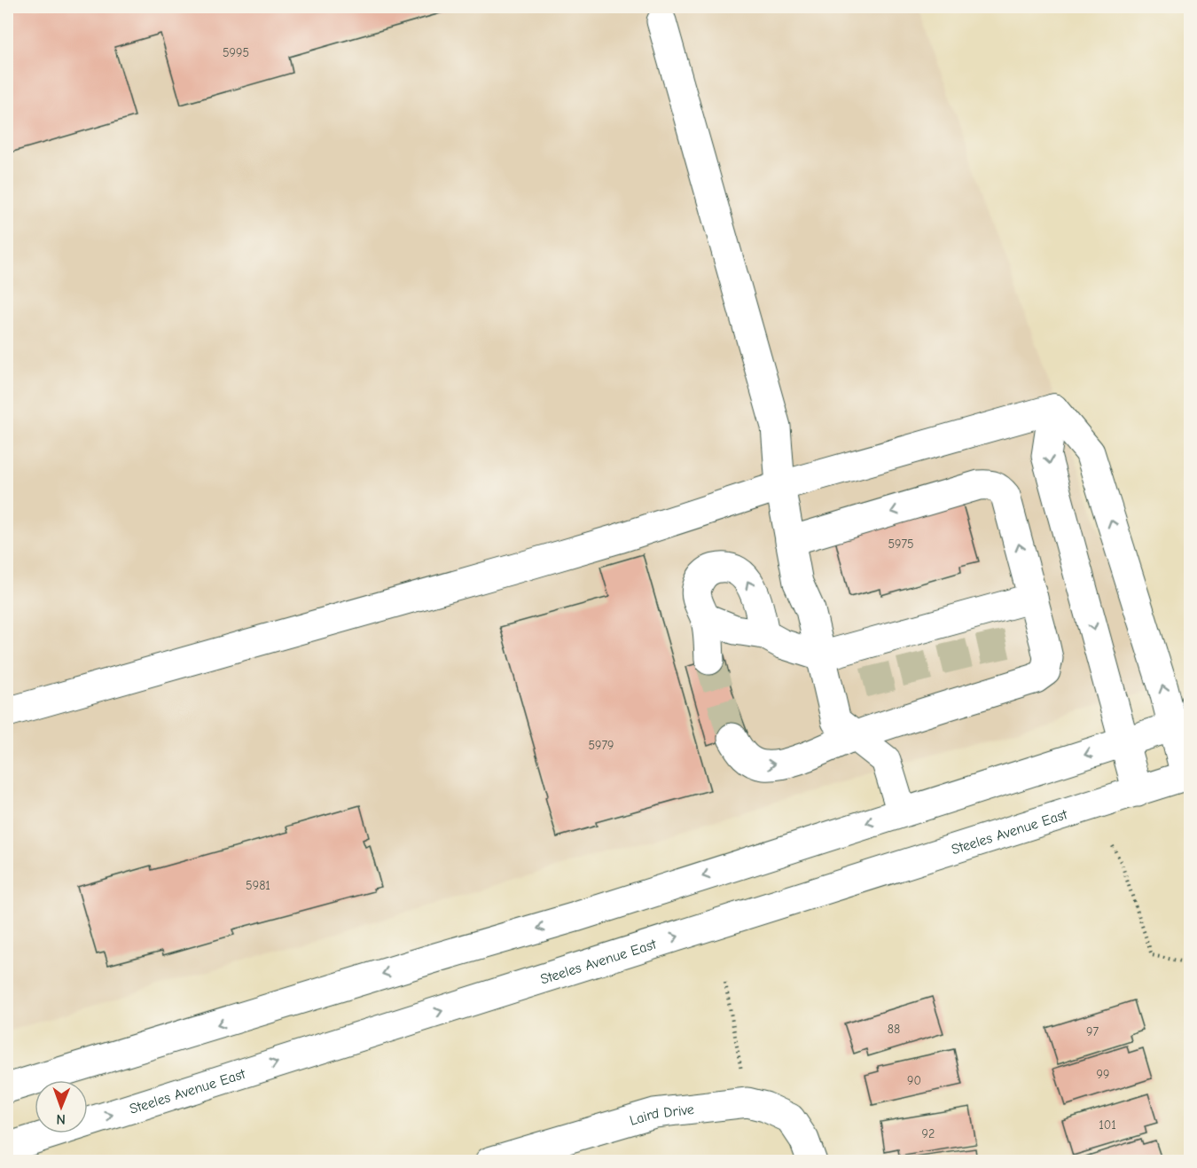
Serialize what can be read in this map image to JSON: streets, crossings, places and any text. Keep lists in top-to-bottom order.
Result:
{
  "streets": {
    "main road": ["Steeles Avenue East", "Laird Drive"]
  },
  "house_numbers": [
    "5995",
    "5975",
    "5979",
    "5981",
    "88",
    "97",
    "99",
    "90",
    "101",
    "92"
  ],
  "north": "bottom"
}
